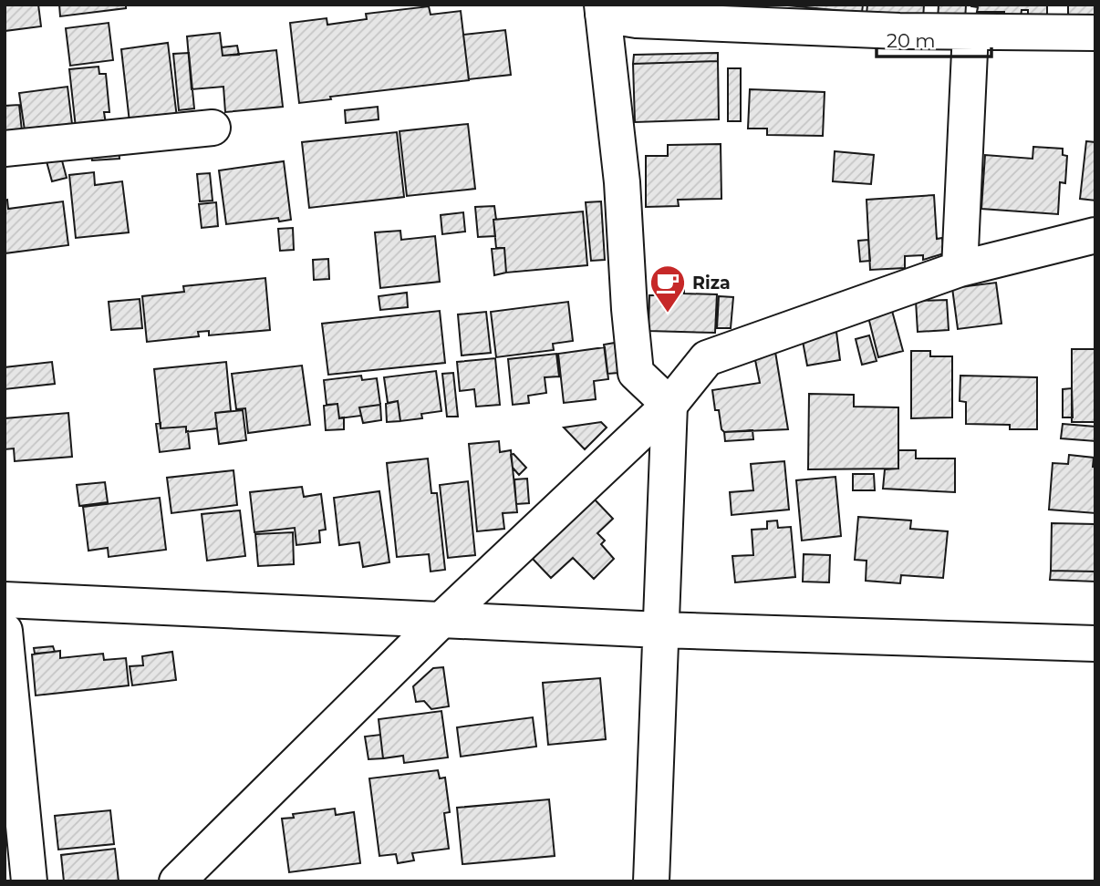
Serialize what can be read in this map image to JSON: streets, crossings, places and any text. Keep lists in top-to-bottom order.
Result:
{
  "places": {
    "cafe": ["Riza"]
  },
  "scale_bar": "20 m"
}
